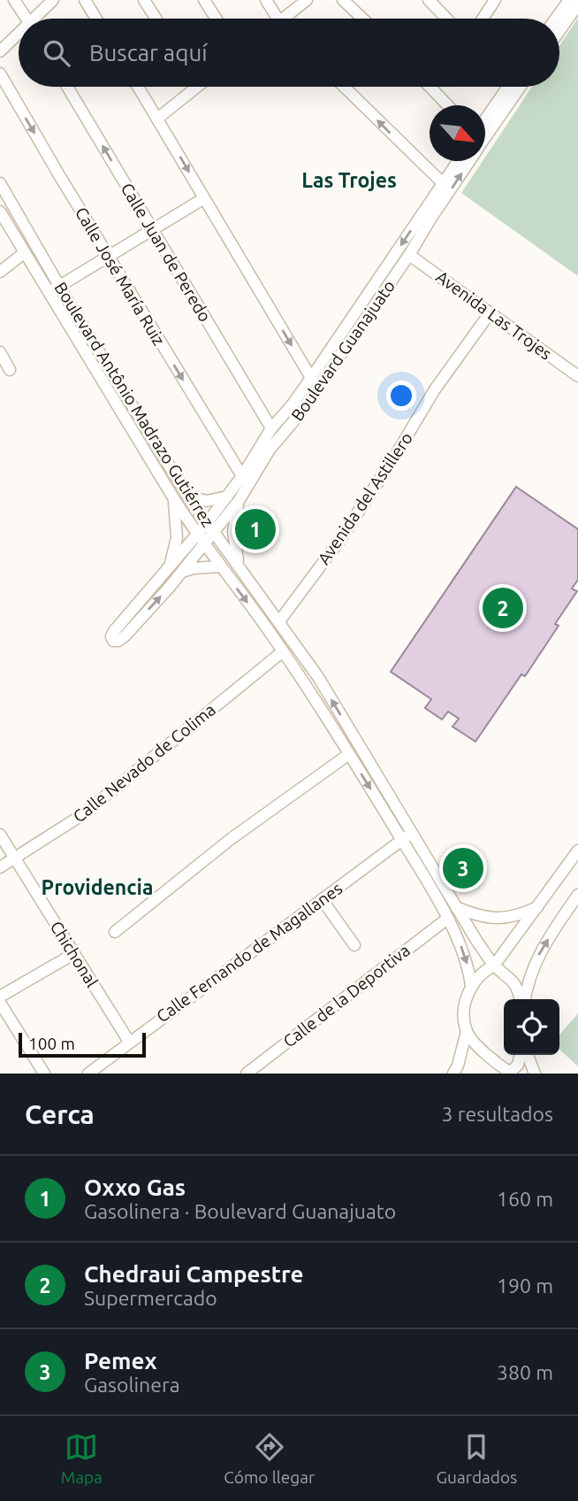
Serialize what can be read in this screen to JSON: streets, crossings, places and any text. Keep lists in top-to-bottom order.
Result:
{
  "streets": {
    "street": [
      "Calle Juan de Peredo",
      "Calle José María Ruiz",
      "Avenida Las Trojes",
      "Boulevard Guanajuato",
      "Boulevard Antônio Madrazo Gutiérrez",
      "Avenida del Astillero",
      "Calle Nevado de Colima",
      "Calle Fernando de Magallanes",
      "Chichonal",
      "Calle de la Deportiva"
    ]
  },
  "crossings": [
    ["Calle Juan de Peredo", "Boulevard Guanajuato"],
    ["Calle José María Ruiz", "Boulevard Guanajuato"],
    ["Avenida Las Trojes", "Boulevard Guanajuato"],
    ["Avenida Las Trojes", "Avenida del Astillero"],
    ["Boulevard Guanajuato", "Boulevard Antônio Madrazo Gutiérrez"],
    ["Boulevard Antônio Madrazo Gutiérrez", "Avenida del Astillero"],
    ["Boulevard Antônio Madrazo Gutiérrez", "Calle Nevado de Colima"],
    ["Boulevard Antônio Madrazo Gutiérrez", "Calle Fernando de Magallanes"],
    ["Boulevard Antônio Madrazo Gutiérrez", "Calle de la Deportiva"],
    ["Calle Nevado de Colima", "Chichonal"],
    ["Calle Fernando de Magallanes", "Chichonal"]
  ],
  "one_way": ["Calle José María Ruiz"],
  "districts": ["Las Trojes", "Providencia"],
  "scale_bar": "100 m",
  "north": "bottom right",
  "page": {
    "search": "Buscar aquí",
    "pins": ["1", "2", "3"],
    "scale": "100 m",
    "heading": ["Cerca", "3 resultados"],
    "list": [
      {
        "mark": "1",
        "name": "Oxxo Gas",
        "note": "Gasolinera · Boulevard Guanajuato",
        "value": "160 m"
      },
      {
        "mark": "2",
        "name": "Chedraui Campestre",
        "note": "Supermercado",
        "value": "190 m"
      },
      {
        "mark": "3",
        "name": "Pemex",
        "note": "Gasolinera",
        "value": "380 m"
      }
    ],
    "nav": ["Mapa", "Cómo llegar", "Guardados"]
  }
}
